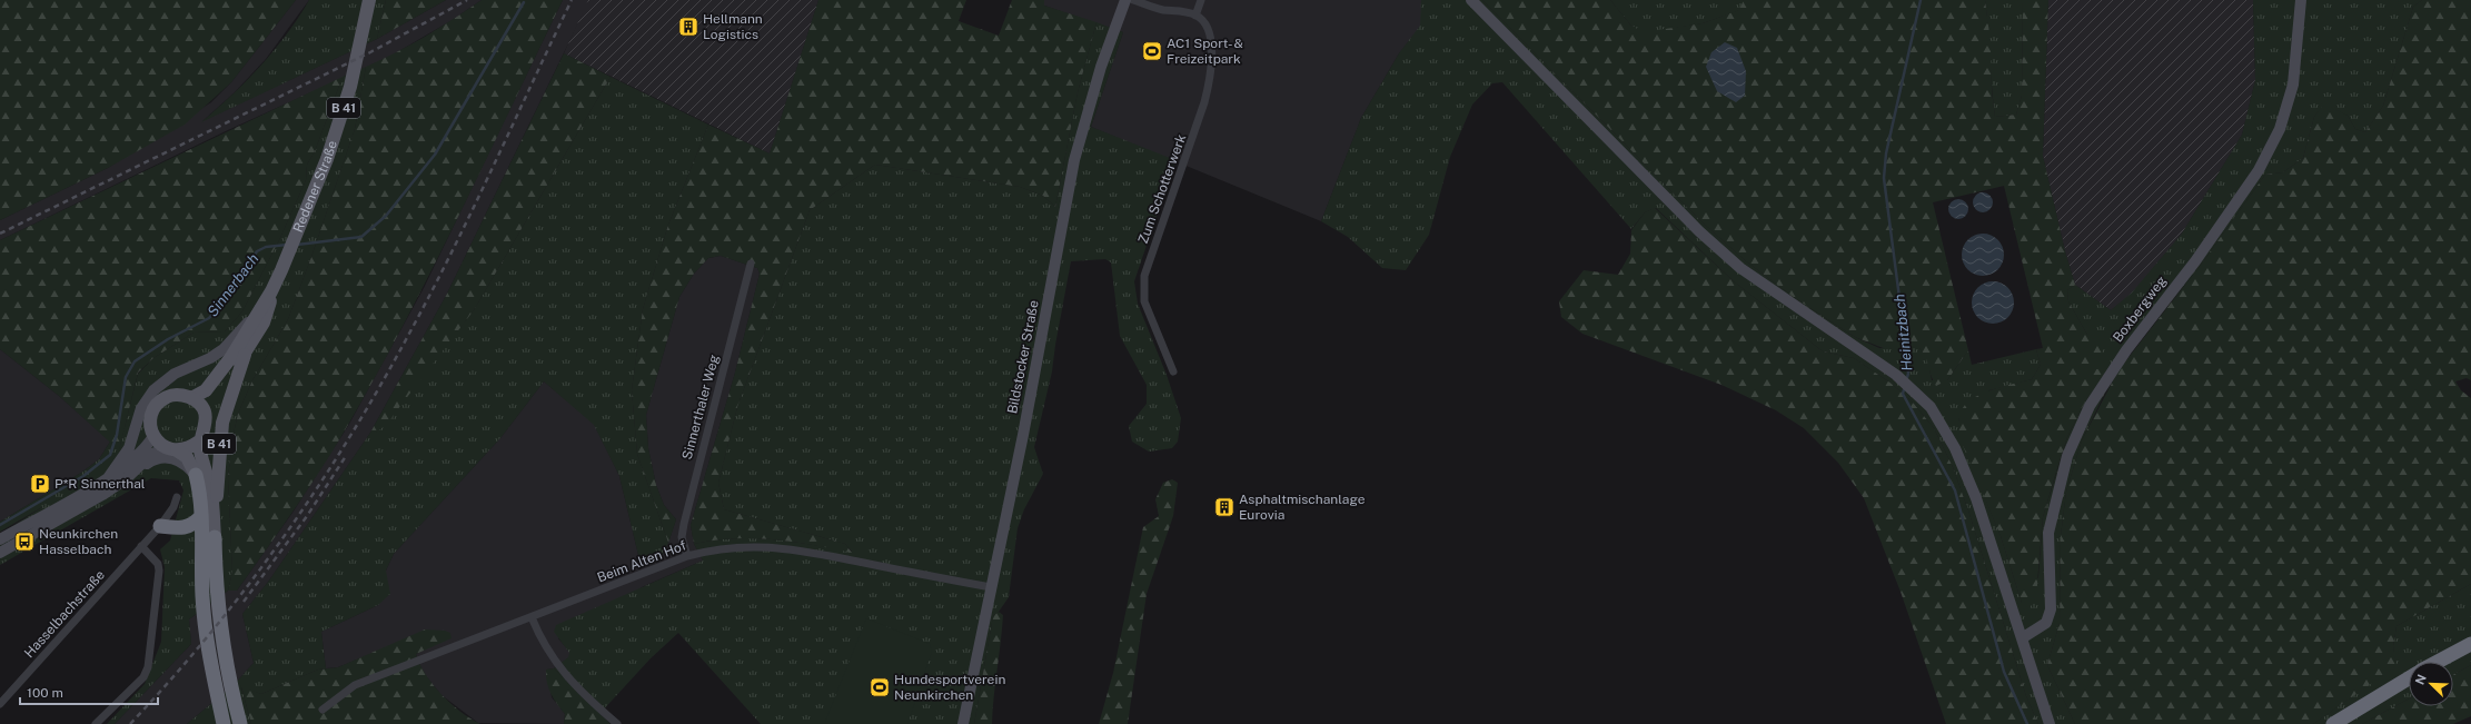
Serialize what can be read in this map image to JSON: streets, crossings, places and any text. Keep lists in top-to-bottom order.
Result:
{
  "streets": {
    "highway": ["B 41"],
    "main road": ["Redener Straße"],
    "street": [
      "Zum Schotterwerk",
      "Boxbergweg",
      "Bildstocker Straße",
      "Sinnerthaler Weg",
      "Beim Alten Hof",
      "Hasselbachstraße"
    ]
  },
  "crossings": [
    ["B 41", "Redener Straße"],
    ["Bildstocker Straße", "Beim Alten Hof"],
    ["Sinnerthaler Weg", "Beim Alten Hof"]
  ],
  "water": ["Sinnerbach", "Heinitzbach"],
  "places": {
    "building": ["Hellmann Logistics", "Asphaltmischanlage Eurovia"],
    "sports": ["AC1 Sport- & Freizeitpark", "Hundesportverein Neunkirchen"],
    "parking": ["P*R Sinnerthal"],
    "bus stop": ["Neunkirchen Hasselbach"]
  },
  "scale_bar": "100 m",
  "north": "top left"
}
